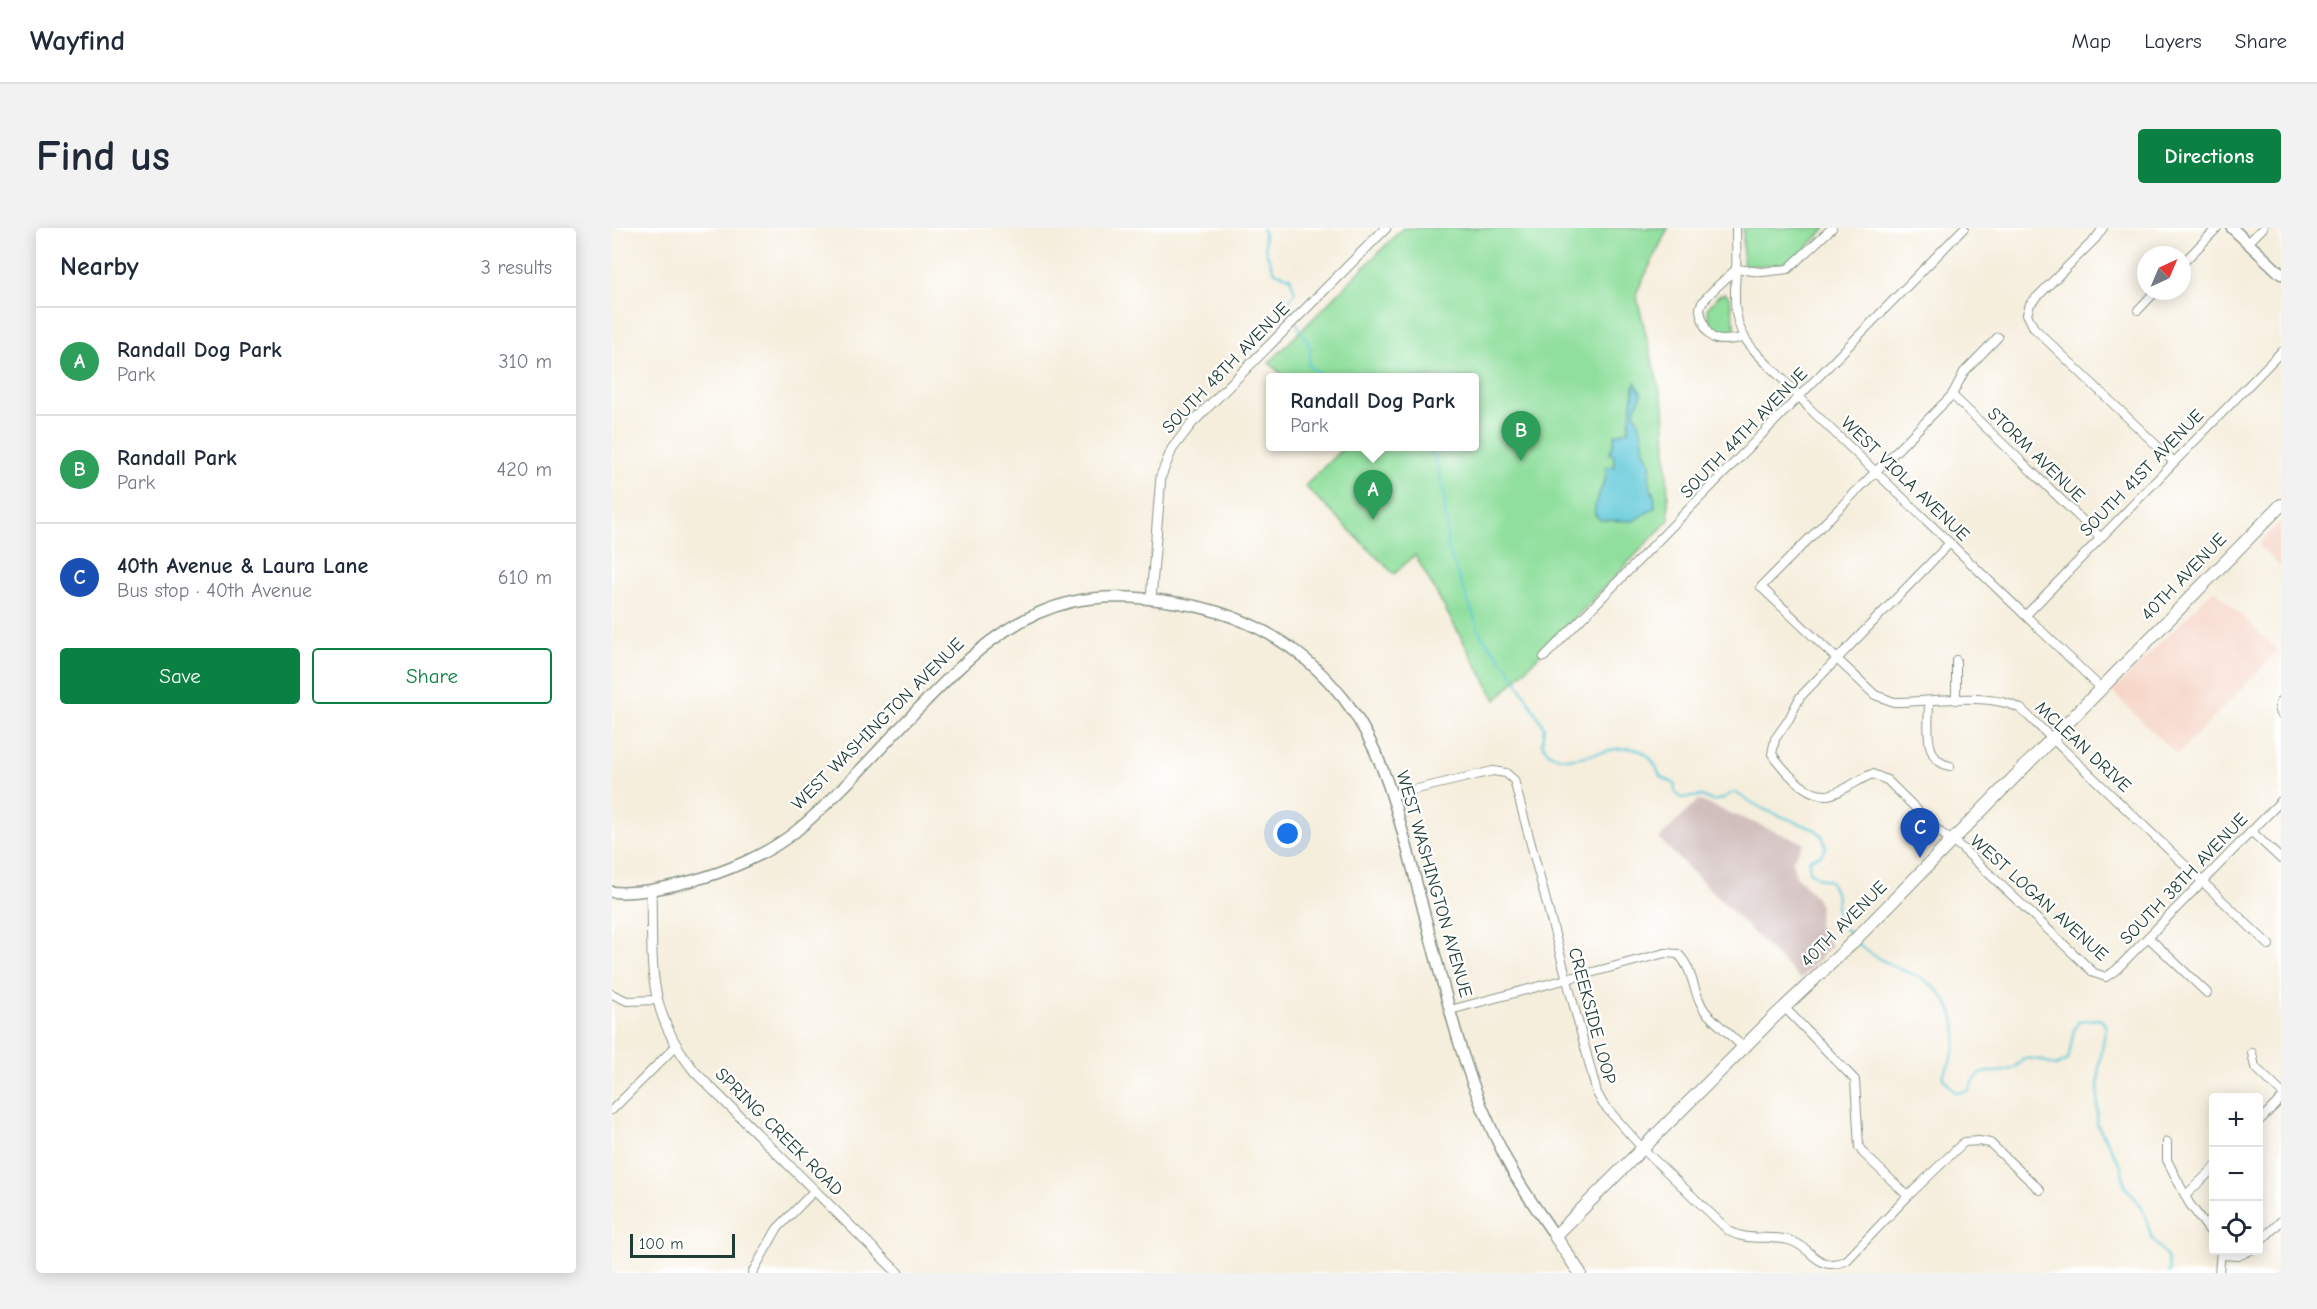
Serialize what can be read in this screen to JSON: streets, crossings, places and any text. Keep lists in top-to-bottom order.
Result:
{
  "streets": {
    "main road": ["40TH AVENUE", "WEST WASHINGTON AVENUE"],
    "street": [
      "SOUTH 48TH AVENUE",
      "SOUTH 44TH AVENUE",
      "STORM AVENUE",
      "SOUTH 41ST AVENUE",
      "WEST VIOLA AVENUE",
      "MCLEAN DRIVE",
      "SOUTH 38TH AVENUE",
      "WEST LOGAN AVENUE",
      "CREEKSIDE LOOP",
      "SPRING CREEK ROAD"
    ]
  },
  "crossings": [
    ["SOUTH 48TH AVENUE", "WEST WASHINGTON AVENUE"],
    ["SOUTH 44TH AVENUE", "WEST VIOLA AVENUE"],
    ["STORM AVENUE", "SOUTH 41ST AVENUE"],
    ["SOUTH 41ST AVENUE", "WEST VIOLA AVENUE"],
    ["WEST VIOLA AVENUE", "40TH AVENUE"],
    ["WEST VIOLA AVENUE", "MCLEAN DRIVE"],
    ["40TH AVENUE", "WEST WASHINGTON AVENUE"],
    ["40TH AVENUE", "MCLEAN DRIVE"],
    ["40TH AVENUE", "WEST LOGAN AVENUE"],
    ["40TH AVENUE", "CREEKSIDE LOOP"],
    ["WEST WASHINGTON AVENUE", "CREEKSIDE LOOP"],
    ["WEST WASHINGTON AVENUE", "SPRING CREEK ROAD"],
    ["MCLEAN DRIVE", "SOUTH 38TH AVENUE"],
    ["MCLEAN DRIVE", "WEST LOGAN AVENUE"],
    ["SOUTH 38TH AVENUE", "WEST LOGAN AVENUE"]
  ],
  "scale_bar": "100 m",
  "north": "top right",
  "page": {
    "header": "Wayfind",
    "nav": ["Map", "Layers", "Share"],
    "buttons": [
      "Directions",
      ["Save", "Share"]
    ],
    "title": "Find us",
    "heading": ["Nearby", "3 results"],
    "list": [
      {
        "mark": "A",
        "name": "Randall Dog Park",
        "note": "Park",
        "value": "310 m"
      },
      {
        "mark": "B",
        "name": "Randall Park",
        "note": "Park",
        "value": "420 m"
      },
      {
        "mark": "C",
        "name": "40th Avenue & Laura Lane",
        "note": "Bus stop · 40th Avenue",
        "value": "610 m"
      }
    ],
    "popup": ["Randall Dog Park", "Park"],
    "pins": ["B", "A", "C"],
    "map_buttons": ["+", "−"],
    "scale": "100 m"
  }
}
